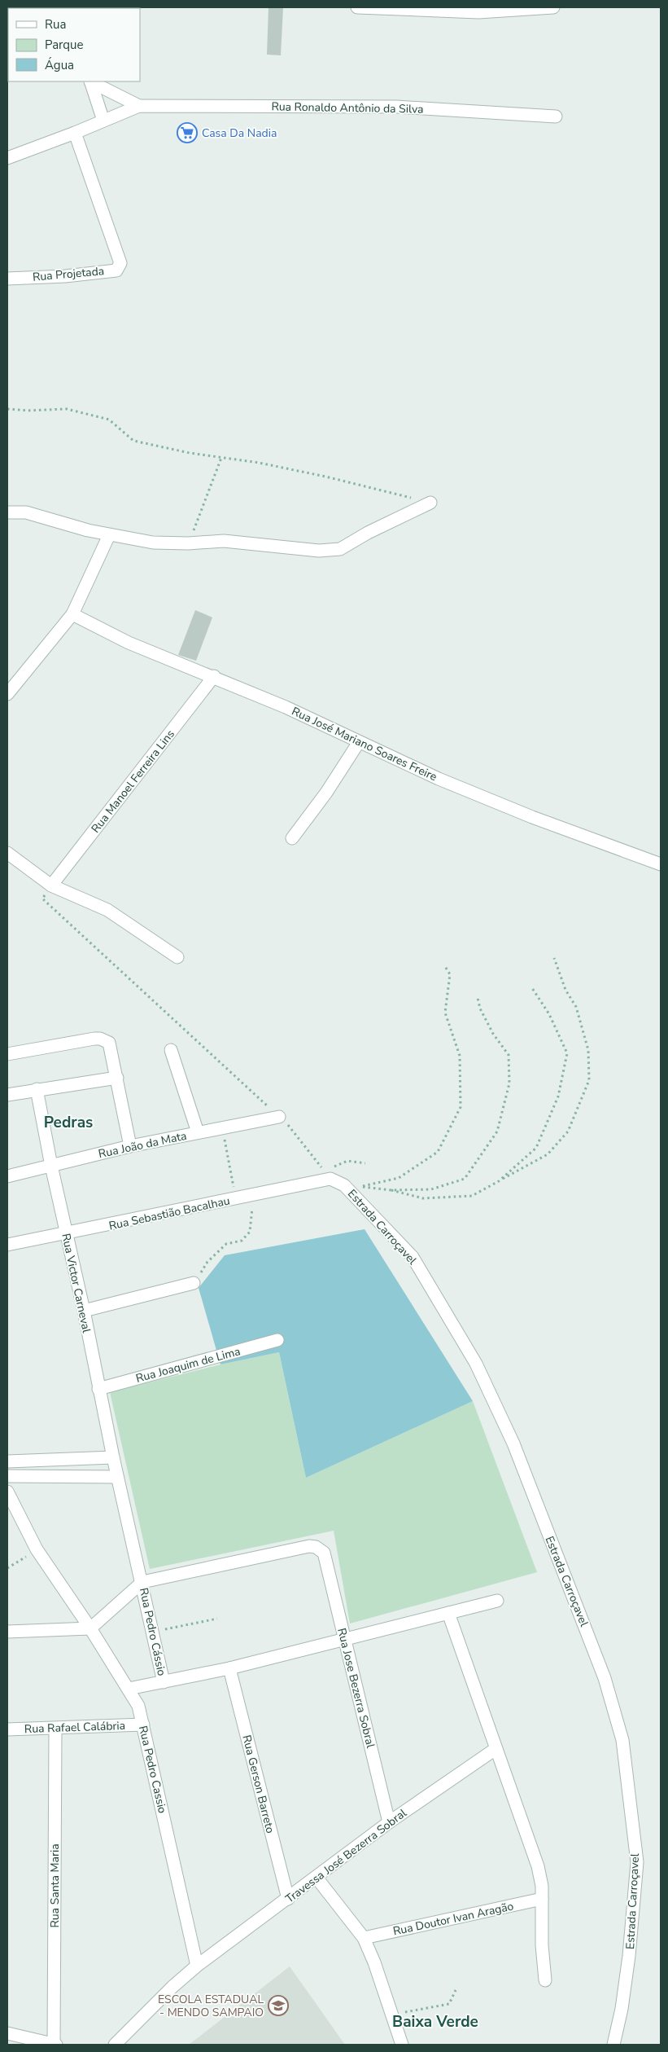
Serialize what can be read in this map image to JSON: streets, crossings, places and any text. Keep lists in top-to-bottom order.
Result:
{
  "streets": {
    "street": [
      "Rua Ronaldo Antônio da Silva",
      "Rua Projetada",
      "Rua José Mariano Soares Freire",
      "Rua Manoel Ferreira Lins",
      "Rua João da Mata",
      "Rua Sebastião Bacalhau",
      "Estrada Carroçavel",
      "Rua Victor Carneval",
      "Rua Joaquim de Lima",
      "Rua Pedro Cássio",
      "Rua Jose Bezerra Sobral",
      "Rua Rafael Calábria",
      "Rua Pedro Cassio",
      "Rua Gerson Barreto",
      "Travessa José Bezerra Sobral",
      "Rua Santa Maria",
      "Rua Doutor Ivan Aragão"
    ]
  },
  "crossings": [
    ["Rua José Mariano Soares Freire", "Rua Manoel Ferreira Lins"],
    ["Rua João da Mata", "Rua Victor Carneval"],
    ["Rua Sebastião Bacalhau", "Estrada Carroçavel"],
    ["Rua Sebastião Bacalhau", "Rua Victor Carneval"],
    ["Rua Victor Carneval", "Rua Joaquim de Lima"],
    ["Rua Victor Carneval", "Rua Pedro Cássio"],
    ["Rua Pedro Cássio", "Rua Jose Bezerra Sobral"],
    ["Rua Jose Bezerra Sobral", "Travessa José Bezerra Sobral"],
    ["Rua Rafael Calábria", "Rua Pedro Cassio"],
    ["Rua Rafael Calábria", "Rua Santa Maria"],
    ["Rua Pedro Cassio", "Travessa José Bezerra Sobral"],
    ["Rua Gerson Barreto", "Travessa José Bezerra Sobral"]
  ],
  "districts": ["Pedras", "Baixa Verde"],
  "places": {
    "supermarket": ["Casa Da Nadia"],
    "school or university": ["ESCOLA ESTADUAL - MENDO SAMPAIO"]
  },
  "legend": ["Rua", "Parque", "Água"]
}
